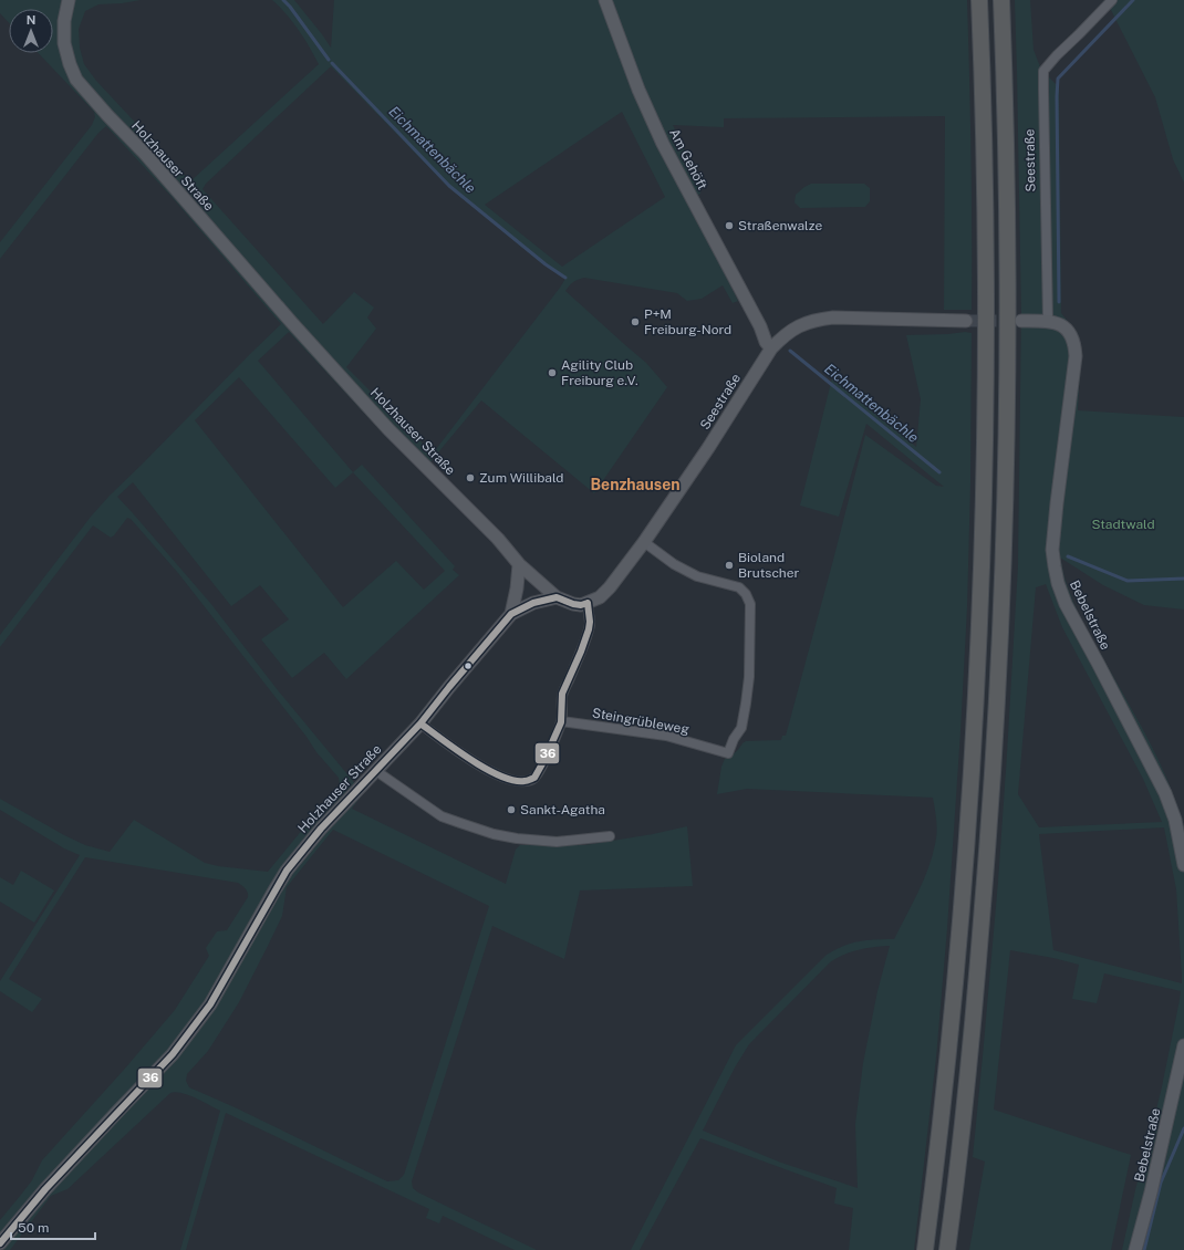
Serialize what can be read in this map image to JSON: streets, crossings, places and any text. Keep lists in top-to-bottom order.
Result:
{
  "streets": {
    "street": [
      "Am Gehöft",
      "Seestraße",
      "Holzhauser Straße",
      "Bebelstraße",
      "Steingrübleweg"
    ]
  },
  "crossings": [
    ["Am Gehöft", "Seestraße"],
    ["Seestraße", "Bebelstraße"],
    ["Seestraße", "Steingrübleweg"]
  ],
  "districts": ["Benzhausen"],
  "water": ["Eichmattenbächle"],
  "parks": ["Stadtwald"],
  "places": [
    "Straßenwalze",
    "P+M Freiburg-Nord",
    "Agility Club Freiburg e.V.",
    "Zum Willibald",
    "Bioland Brutscher",
    "Sankt-Agatha"
  ],
  "lines": ["transit line 36"],
  "scale_bar": "50 m",
  "north": "top"
}
